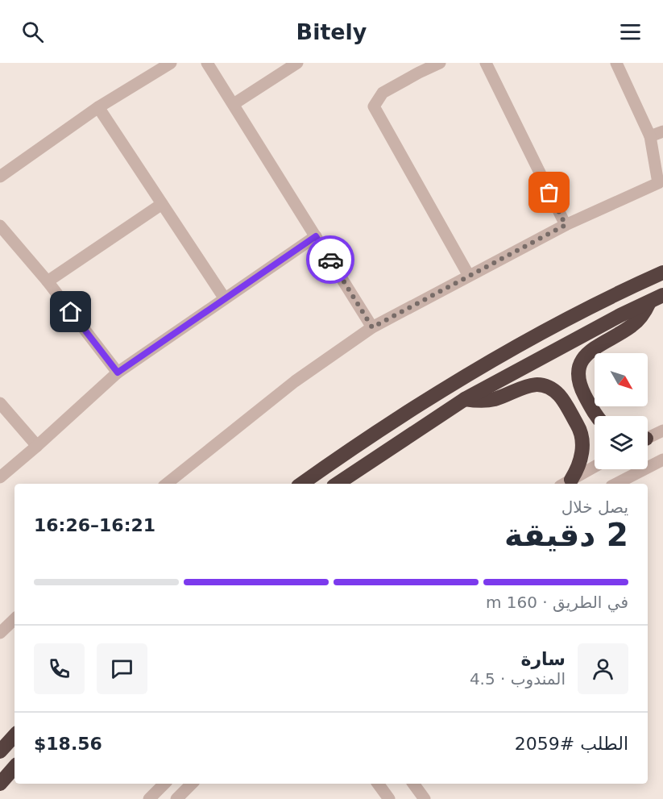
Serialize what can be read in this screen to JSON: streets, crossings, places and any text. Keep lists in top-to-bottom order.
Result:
{
  "north": "bottom right",
  "page": {
    "header": "Bitely",
    "heading": ["2 دقيقة", "يصل خلال", "16:21–16:26"],
    "panel": [
      "سارة",
      "المندوب · 4.5",
      "الطلب #2059",
      "$18.56"
    ],
    "bar": "في الطريق · 160 m"
  }
}
